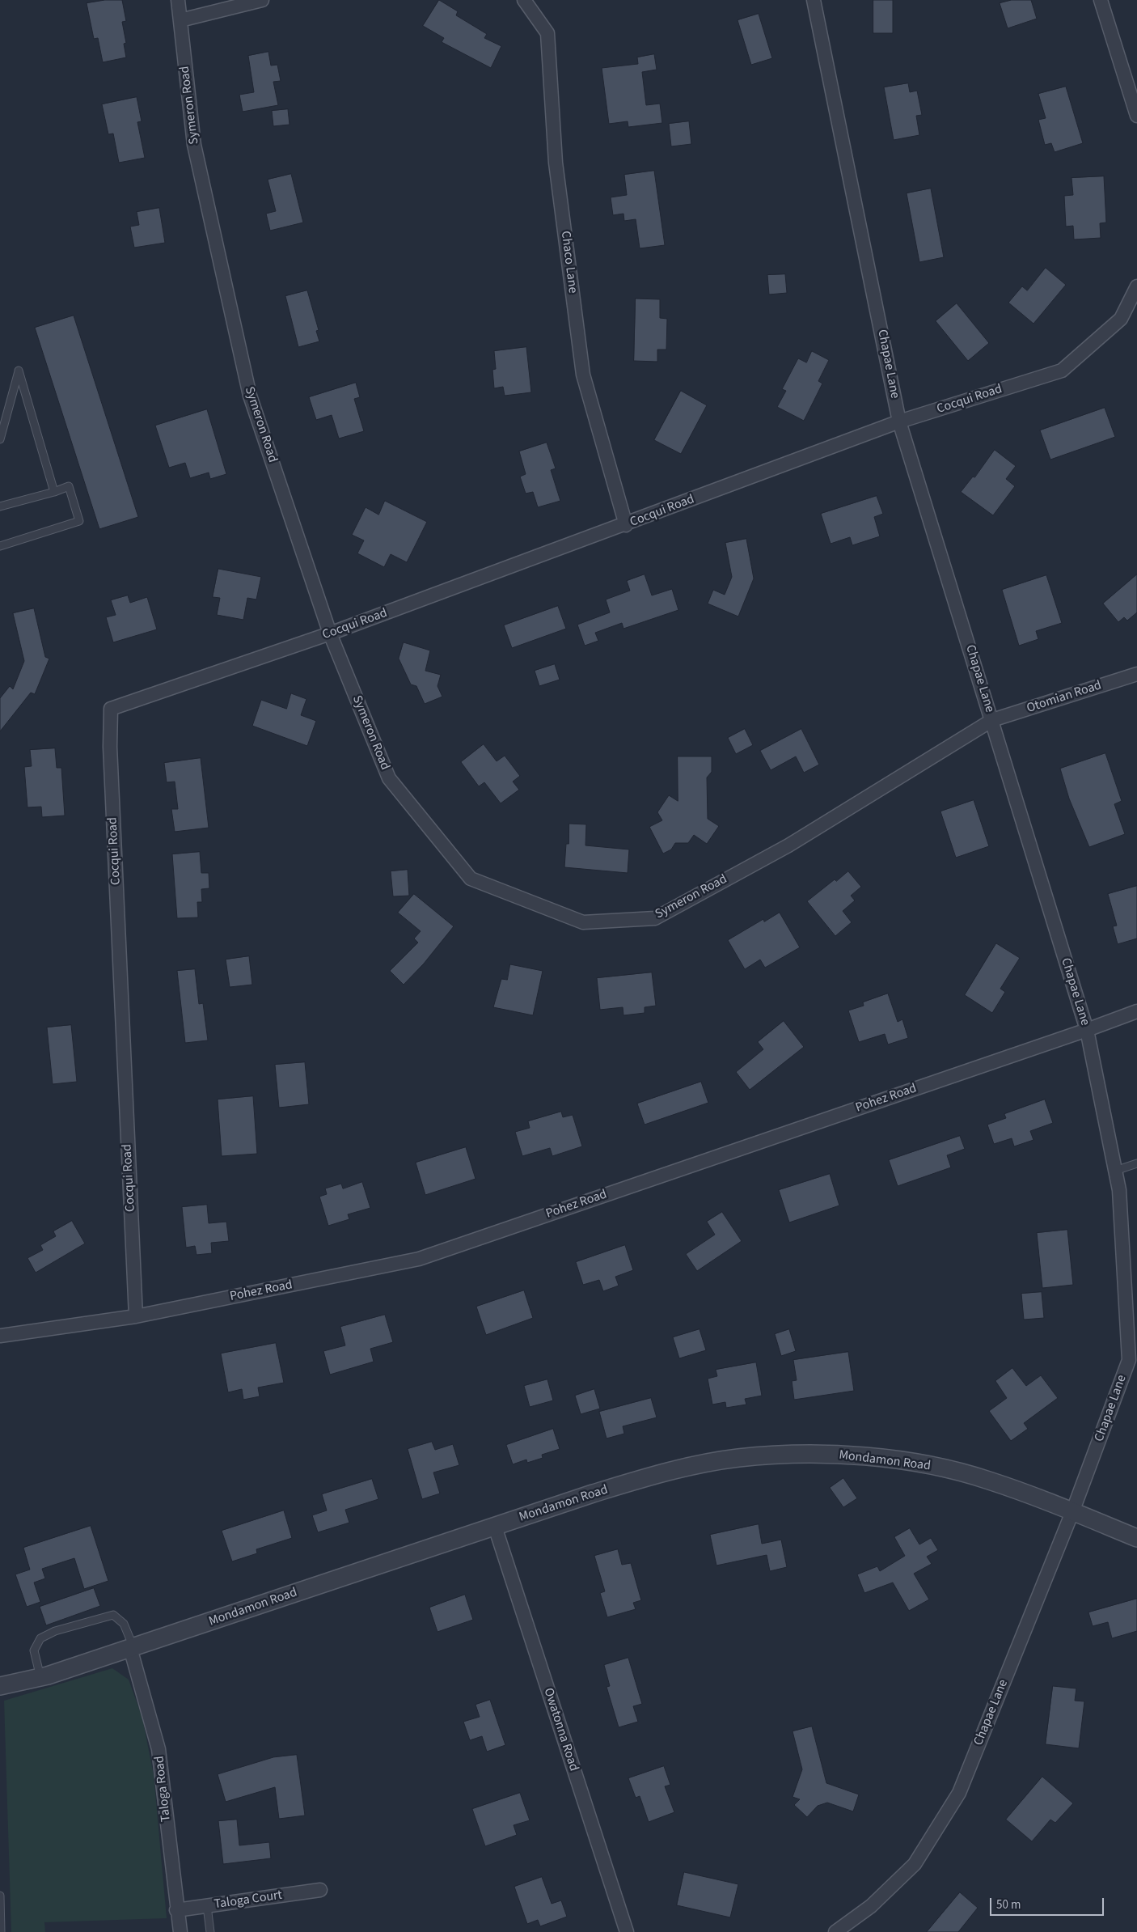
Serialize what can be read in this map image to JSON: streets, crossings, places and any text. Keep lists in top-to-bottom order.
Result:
{
  "streets": {
    "street": [
      "Symeron Road",
      "Chaco Lane",
      "Chapae Lane",
      "Cocqui Road",
      "Otomian Road",
      "Pohez Road",
      "Mondamon Road",
      "Owatonna Road",
      "Taloga Road",
      "Taloga Court"
    ]
  },
  "crossings": [
    ["Symeron Road", "Chapae Lane"],
    ["Symeron Road", "Cocqui Road"],
    ["Symeron Road", "Otomian Road"],
    ["Chaco Lane", "Cocqui Road"],
    ["Chapae Lane", "Cocqui Road"],
    ["Chapae Lane", "Otomian Road"],
    ["Chapae Lane", "Pohez Road"],
    ["Chapae Lane", "Mondamon Road"],
    ["Cocqui Road", "Pohez Road"],
    ["Mondamon Road", "Owatonna Road"],
    ["Mondamon Road", "Taloga Road"],
    ["Taloga Road", "Taloga Court"]
  ],
  "scale_bar": "50 m"
}
